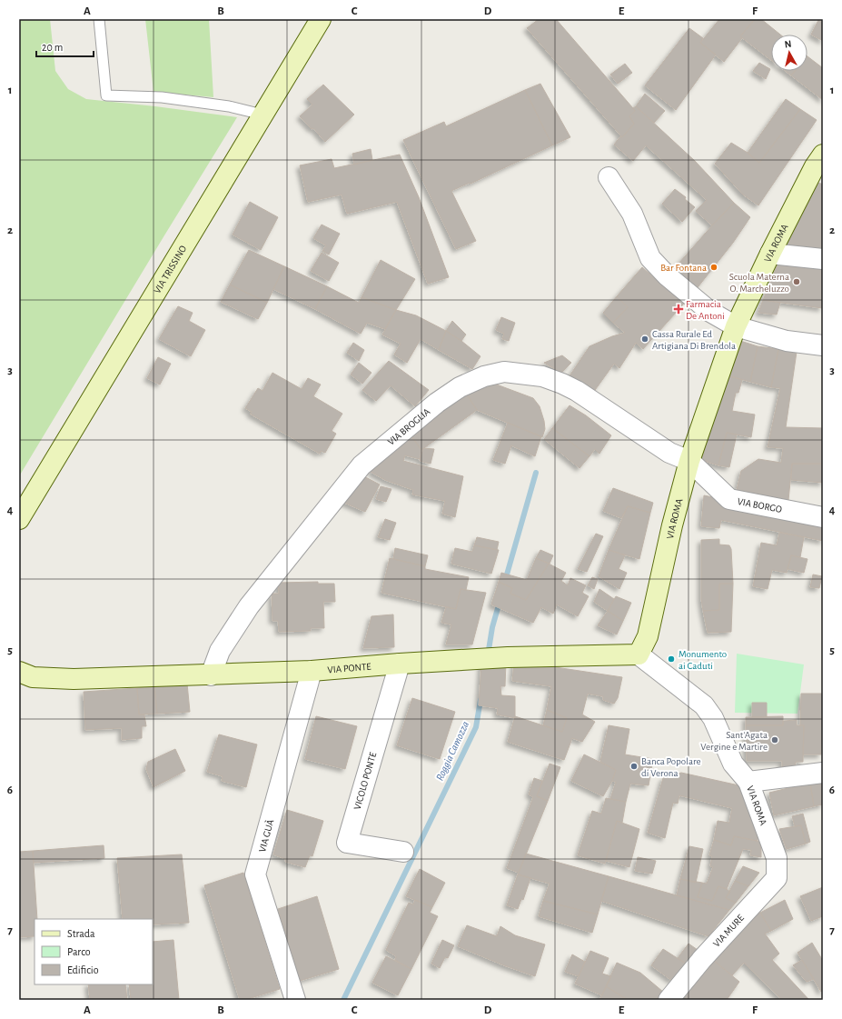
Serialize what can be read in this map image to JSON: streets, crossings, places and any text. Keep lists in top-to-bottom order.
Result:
{
  "streets": {
    "street": [
      "VIA ROMA",
      "VIA TRISSINO",
      "VIA BROGLIA",
      "VIA BORGO",
      "VIA PONTE",
      "VICOLO PONTE",
      "VIA GUÀ",
      "VIA MURE"
    ]
  },
  "crossings": [
    ["VIA ROMA", "VIA BROGLIA"],
    ["VIA ROMA", "VIA BORGO"],
    ["VIA ROMA", "VIA PONTE"],
    ["VIA ROMA", "VIA MURE"],
    ["VIA BROGLIA", "VIA BORGO"],
    ["VIA BROGLIA", "VIA PONTE"],
    ["VIA PONTE", "VICOLO PONTE"],
    ["VIA PONTE", "VIA GUÀ"]
  ],
  "water": ["Roggia Camozza"],
  "places": {
    "other": [
      "Bar Fontana",
      "Scuola Materna O. Marcheluzzo",
      "Cassa Rurale Ed Artigiana Di Brendola",
      "Monumento ai Caduti",
      "Sant'Agata Vergine e Martire",
      "Banca Popolare di Verona"
    ],
    "health": ["Farmacia De Antoni"]
  },
  "legend": ["Strada", "Parco", "Edificio"],
  "scale_bar": "20 m",
  "north": "top",
  "grid": {
    "columns": [
      "A",
      "B",
      "C",
      "D",
      "E",
      "F"
    ],
    "rows": [
      "1",
      "2",
      "3",
      "4",
      "5",
      "6",
      "7"
    ]
  }
}
